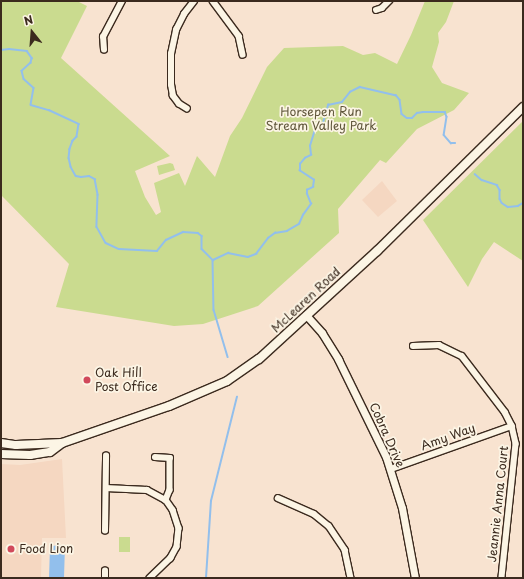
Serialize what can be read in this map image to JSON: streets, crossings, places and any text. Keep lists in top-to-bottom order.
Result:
{
  "streets": {
    "main road": ["McLearen Road"],
    "street": ["Cobra Drive", "Amy Way", "Jeannie Anna Court"]
  },
  "crossings": [
    ["McLearen Road", "Cobra Drive"],
    ["Cobra Drive", "Amy Way"],
    ["Amy Way", "Jeannie Anna Court"]
  ],
  "parks": ["Horsepen Run Stream Valley Park"],
  "places": ["Oak Hill Post Office", "Food Lion"],
  "north": "top"
}
